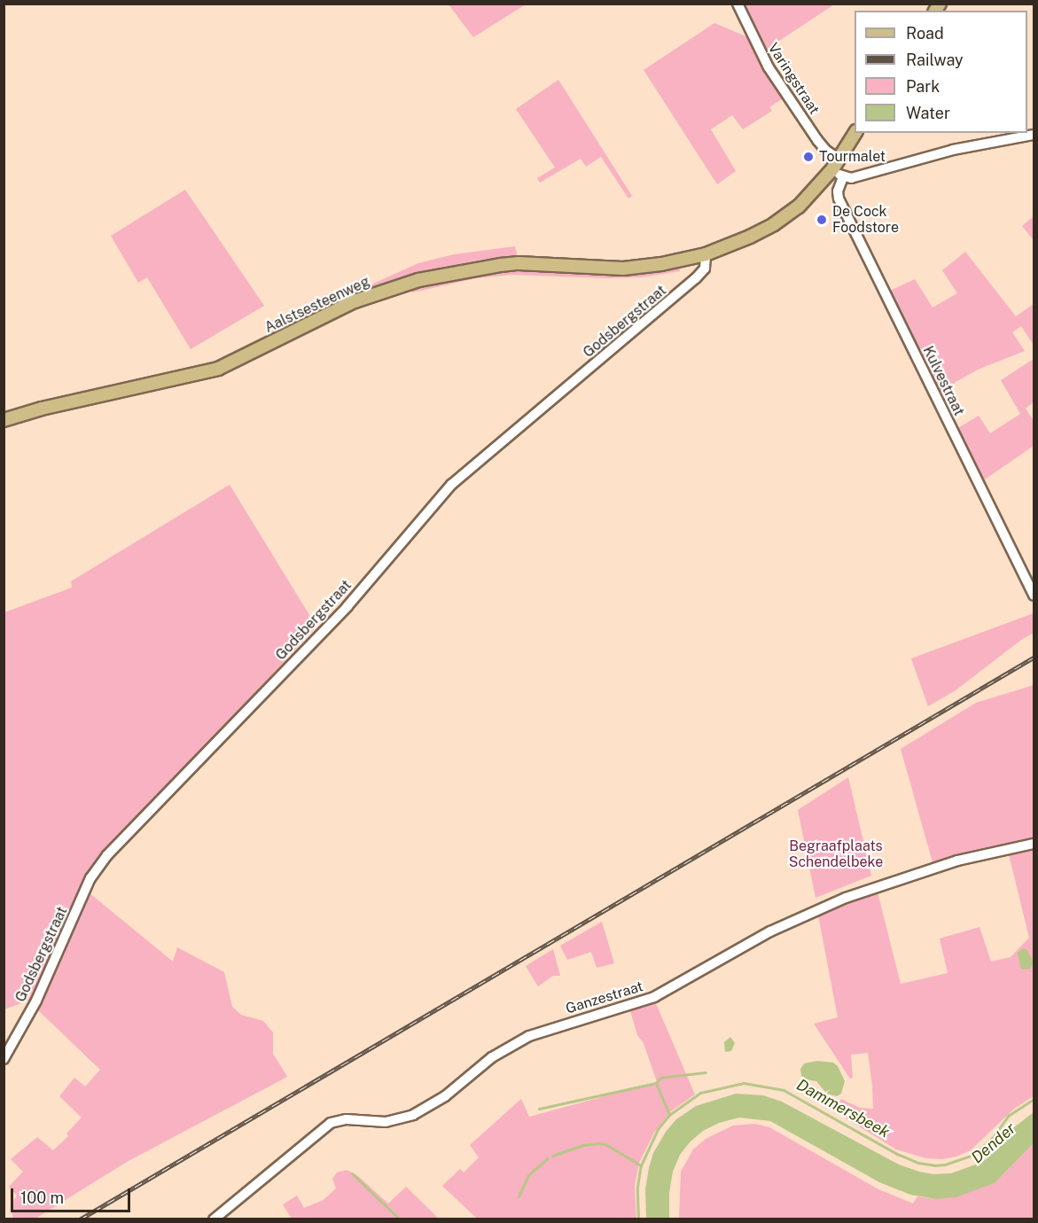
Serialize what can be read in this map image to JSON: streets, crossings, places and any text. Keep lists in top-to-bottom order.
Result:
{
  "streets": {
    "main road": ["Aalstsesteenweg"],
    "street": [
      "Varingstraat",
      "Godsbergstraat",
      "Kulvestraat",
      "Ganzestraat"
    ]
  },
  "crossings": [
    ["Varingstraat", "Aalstsesteenweg"],
    ["Varingstraat", "Kulvestraat"],
    ["Aalstsesteenweg", "Godsbergstraat"]
  ],
  "water": ["Dammersbeek", "Dender"],
  "parks": ["Begraafplaats Schendelbeke"],
  "places": ["Tourmalet", "De Cock Foodstore"],
  "legend": [
    "Road",
    "Railway",
    "Park",
    "Water"
  ],
  "scale_bar": "100 m"
}
